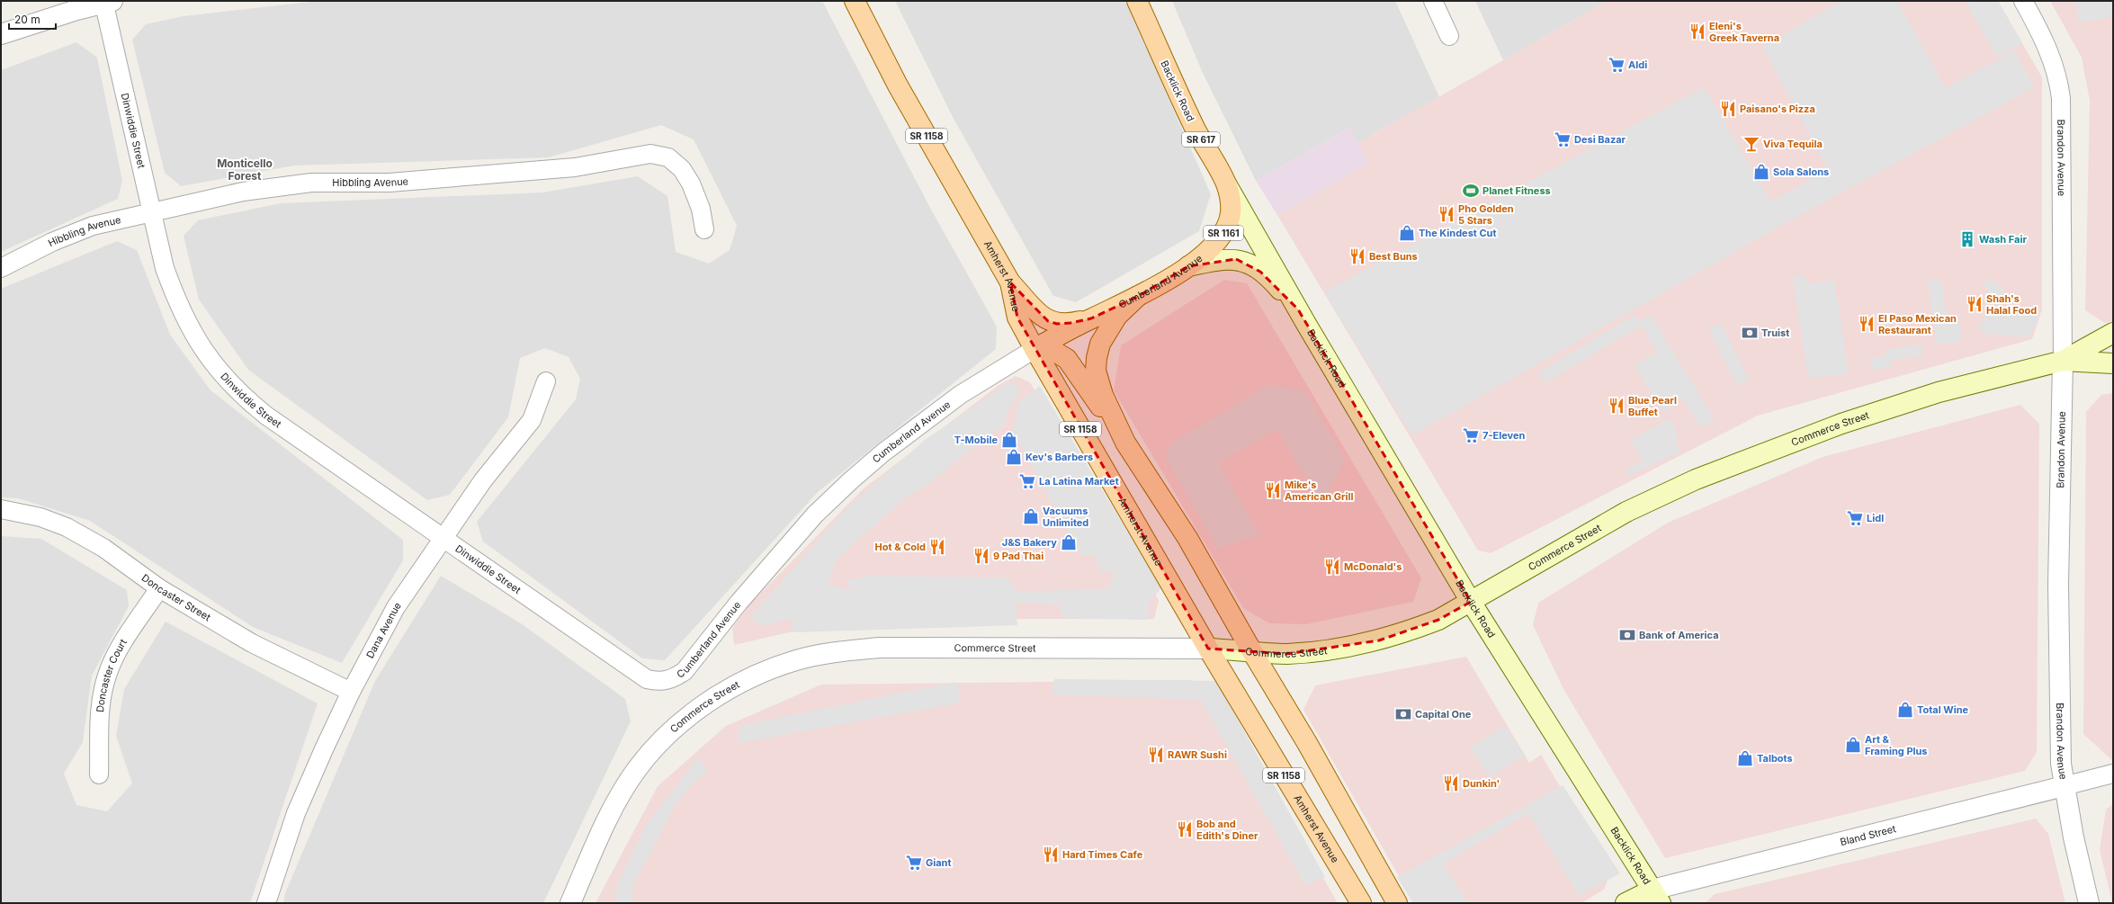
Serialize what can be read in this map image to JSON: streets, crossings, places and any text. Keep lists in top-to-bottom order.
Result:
{
  "streets": {
    "main road": [
      "Backlick Road",
      "SR 1158",
      "SR 617",
      "SR 1161",
      "Amherst Avenue",
      "Cumberland Avenue",
      "Commerce Street",
      "Bland Street"
    ],
    "street": [
      "Dinwiddie Street",
      "Brandon Avenue",
      "Hibbling Avenue",
      "Doncaster Street",
      "Dana Avenue",
      "Doncaster Court"
    ]
  },
  "crossings": [
    ["Backlick Road", "Cumberland Avenue"],
    ["Backlick Road", "Commerce Street"],
    ["Backlick Road", "Bland Street"],
    ["Dinwiddie Street", "Hibbling Avenue"],
    ["Dinwiddie Street", "Cumberland Avenue"],
    ["Dinwiddie Street", "Dana Avenue"],
    ["SR 1158", "Cumberland Avenue"],
    ["SR 1158", "Commerce Street"],
    ["Brandon Avenue", "Commerce Street"],
    ["Brandon Avenue", "Bland Street"],
    ["Amherst Avenue", "Cumberland Avenue"],
    ["Amherst Avenue", "Commerce Street"],
    ["Doncaster Street", "Dana Avenue"],
    ["Doncaster Street", "Doncaster Court"]
  ],
  "districts": ["Monticello Forest"],
  "places": {
    "restaurant": [
      "Eleni's Greek Taverna",
      "Paisano's Pizza",
      "Pho Golden 5 Stars",
      "Best Buns",
      "Shah's Halal Food",
      "El Paso Mexican Restaurant",
      "Blue Pearl Buffet",
      "Mike's American Grill",
      "Hot & Cold",
      "9 Pad Thai",
      "McDonald's",
      "RAWR Sushi",
      "Dunkin'",
      "Bob and Edith's Diner",
      "Hard Times Cafe"
    ],
    "supermarket": [
      "Aldi",
      "Desi Bazar",
      "7-Eleven",
      "La Latina Market",
      "Lidl",
      "Giant"
    ],
    "bar": ["Viva Tequila"],
    "shop": [
      "Sola Salons",
      "The Kindest Cut",
      "T-Mobile",
      "Kev's Barbers",
      "Vacuums Unlimited",
      "J&S Bakery",
      "Total Wine",
      "Art & Framing Plus",
      "Talbots"
    ],
    "sports": ["Planet Fitness"],
    "building": ["Wash Fair"],
    "bank": ["Truist", "Bank of America", "Capital One"]
  },
  "scale_bar": "20 m"
}
